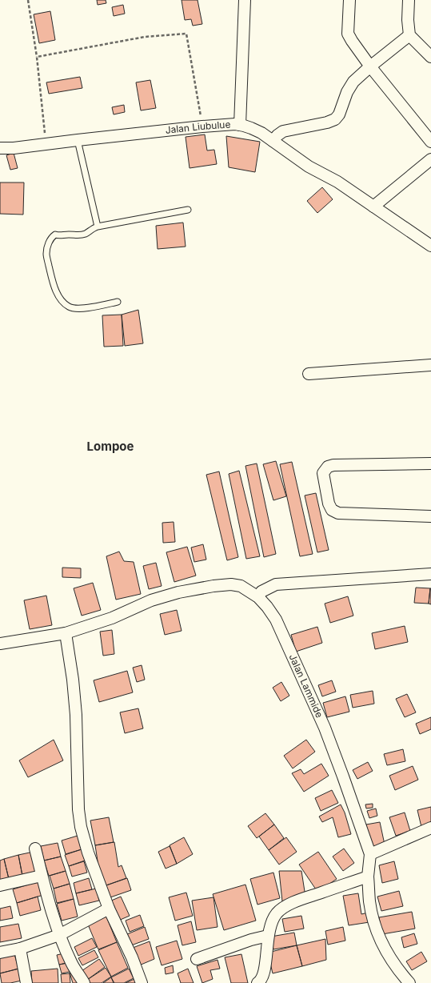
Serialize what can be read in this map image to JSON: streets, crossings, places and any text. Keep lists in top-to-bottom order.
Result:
{
  "streets": {
    "street": ["Jalan Liubulue", "Jalan Lammide"]
  },
  "districts": ["Lompoe"]
}
